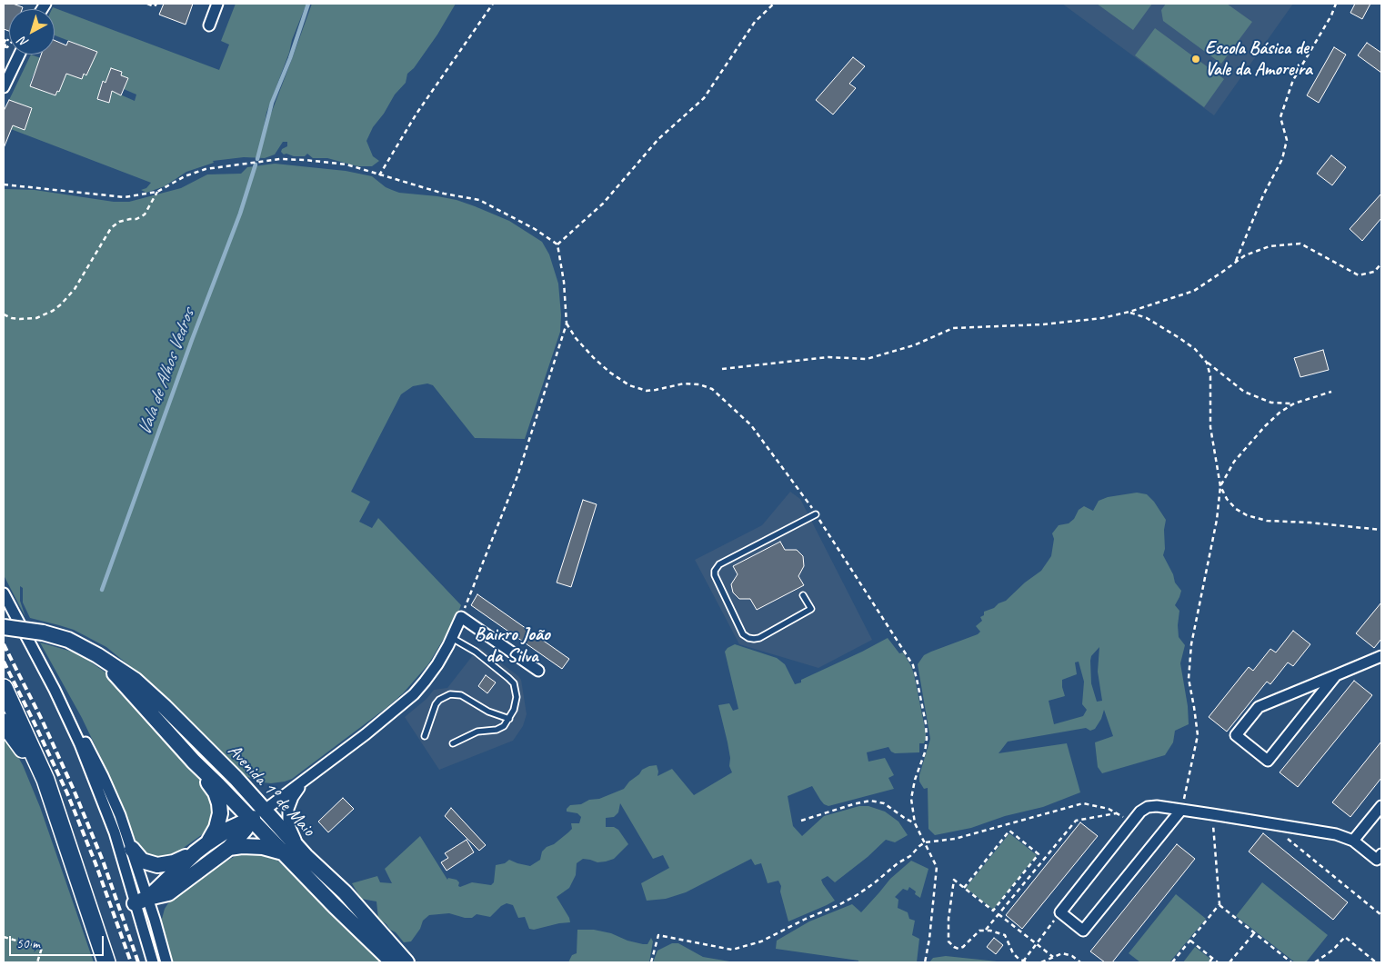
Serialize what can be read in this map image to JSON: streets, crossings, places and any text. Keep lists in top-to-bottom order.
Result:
{
  "streets": {
    "main road": ["Avenida 1º de Maio"]
  },
  "districts": ["Bairro João da Silva"],
  "water": ["Vala de Alhos Vedros"],
  "places": ["Escola Básica de Vale da Amoreira"],
  "scale_bar": "50 m",
  "north": "bottom left"
}
